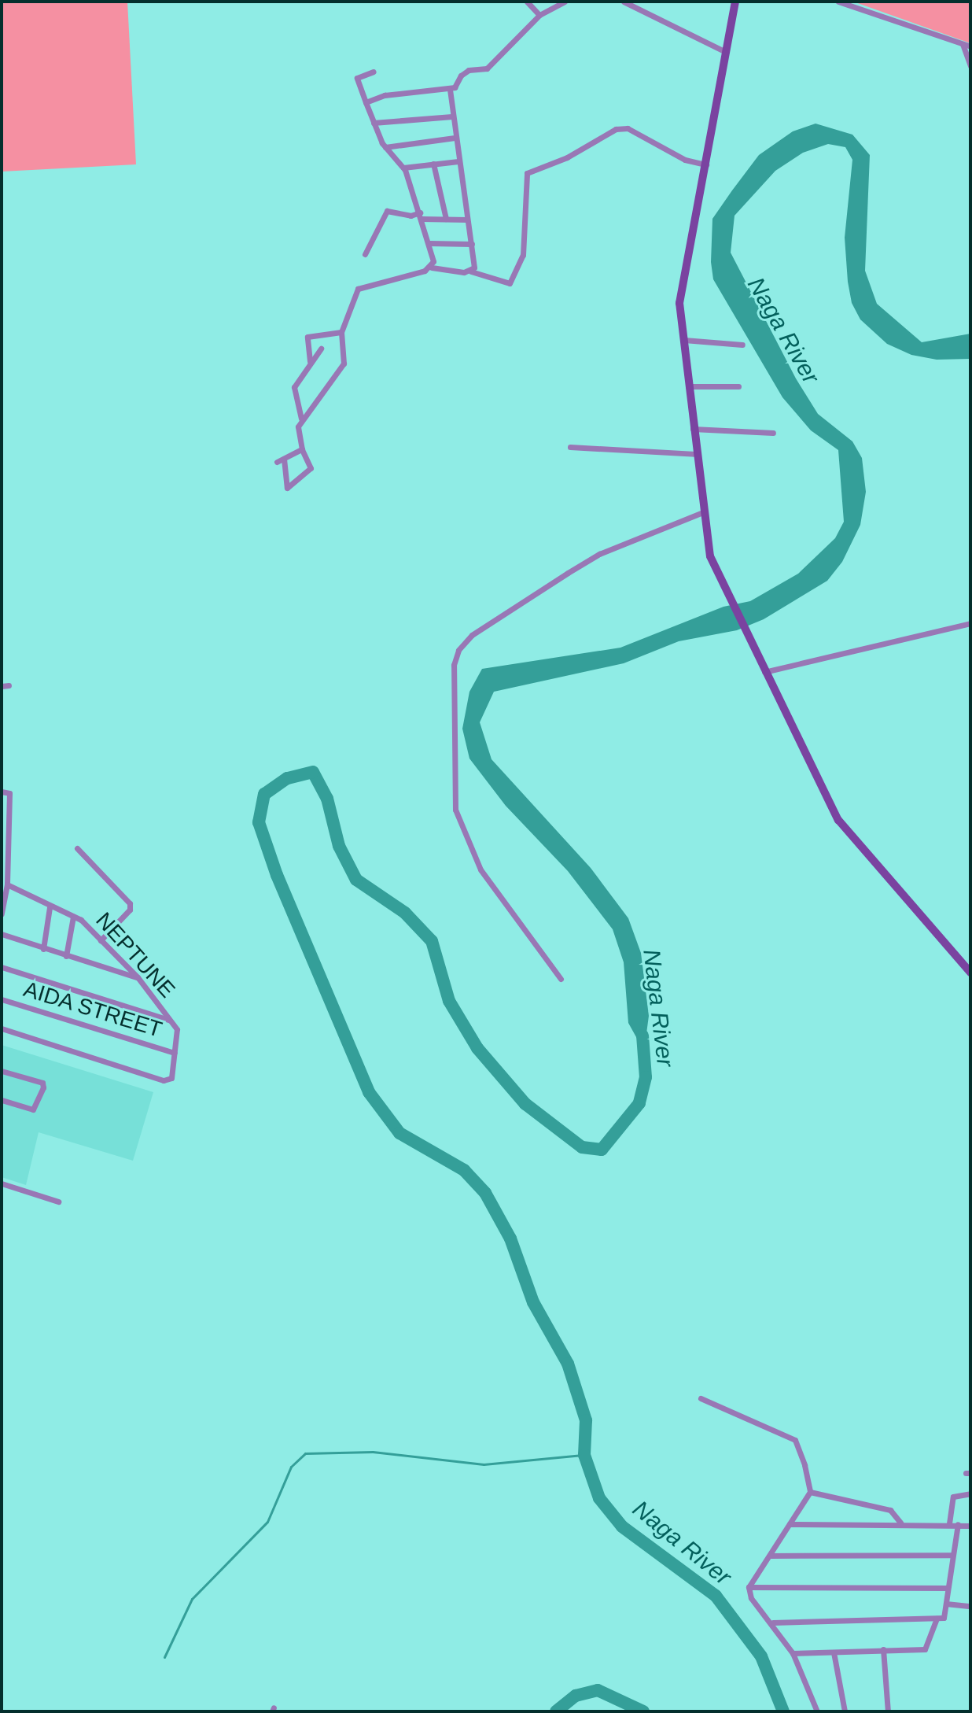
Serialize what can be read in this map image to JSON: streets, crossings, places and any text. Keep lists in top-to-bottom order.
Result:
{
  "streets": {
    "street": ["NEPTUNE", "AIDA STREET"]
  },
  "crossings": [
    ["NEPTUNE", "AIDA STREET"]
  ],
  "water": ["Naga River"]
}
